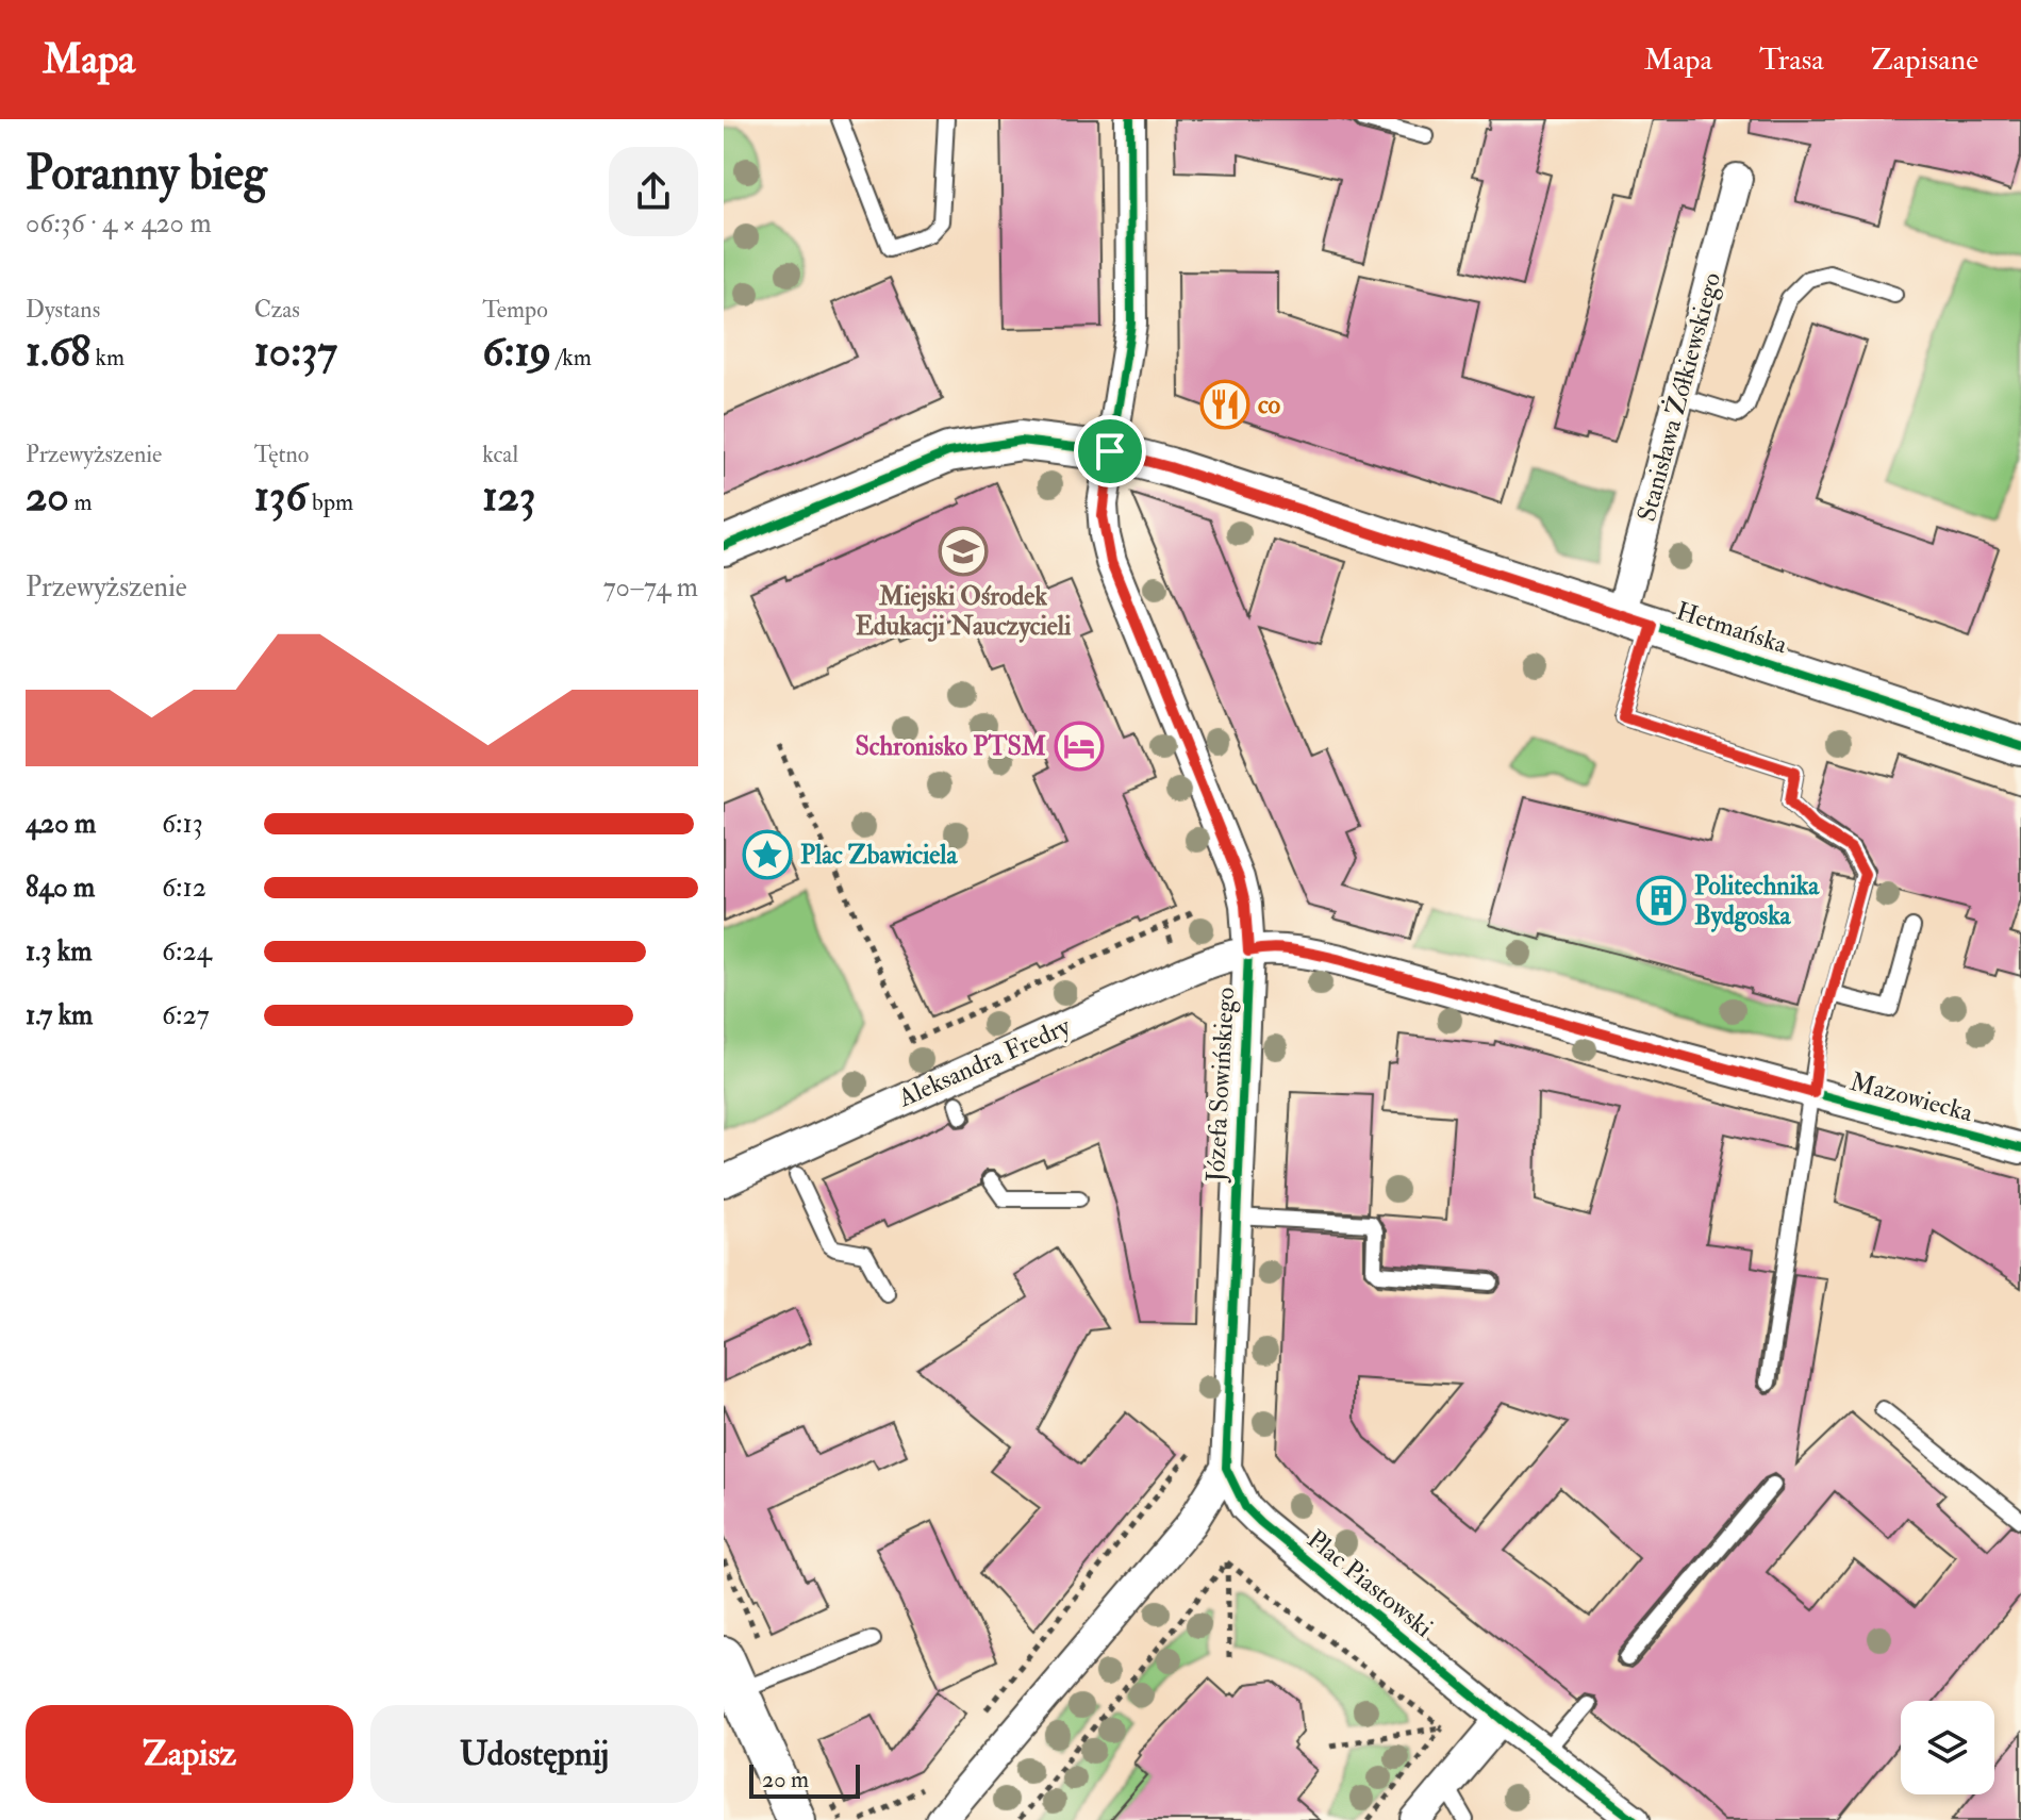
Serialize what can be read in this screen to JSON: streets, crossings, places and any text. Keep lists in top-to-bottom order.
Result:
{
  "streets": {
    "street": [
      "Stanisława Żółkiewskiego",
      "Hetmańska",
      "Aleksandra Fredry",
      "Józefa Sowińskiego",
      "Mazowiecka",
      "Plac Piastowski"
    ]
  },
  "crossings": [
    ["Stanisława Żółkiewskiego", "Hetmańska"],
    ["Hetmańska", "Józefa Sowińskiego"],
    ["Aleksandra Fredry", "Józefa Sowińskiego"],
    ["Aleksandra Fredry", "Mazowiecka"],
    ["Józefa Sowińskiego", "Mazowiecka"],
    ["Józefa Sowińskiego", "Plac Piastowski"]
  ],
  "places": {
    "restaurant": ["co"],
    "school or university": ["Miejski Ośrodek Edukacji Nauczycieli"],
    "hotel": ["Schronisko PTSM"],
    "place": ["Plac Zbawiciela"],
    "building": ["Politechnika Bydgoska"]
  },
  "scale_bar": "20 m",
  "page": {
    "header": "Mapa",
    "nav": ["Mapa", "Trasa", "Zapisane"],
    "heading": ["Poranny bieg", "06:36 · 4 × 420 m"],
    "stats": [
      ["Dystans", "1.68 km"],
      ["Czas", "10:37"],
      ["Tempo", "6:19 /km"],
      ["Przewyższenie", "20 m"],
      ["Tętno", "136 bpm"],
      ["kcal", "123"]
    ],
    "chart": ["Przewyższenie", "70–74 m"],
    "list": [
      {
        "name": "420 m",
        "note": "6:13"
      },
      {
        "name": "840 m",
        "note": "6:12"
      },
      {
        "name": "1.3 km",
        "note": "6:24"
      },
      {
        "name": "1.7 km",
        "note": "6:27"
      }
    ],
    "buttons": ["Zapisz", "Udostępnij"],
    "scale": "20 m"
  }
}
